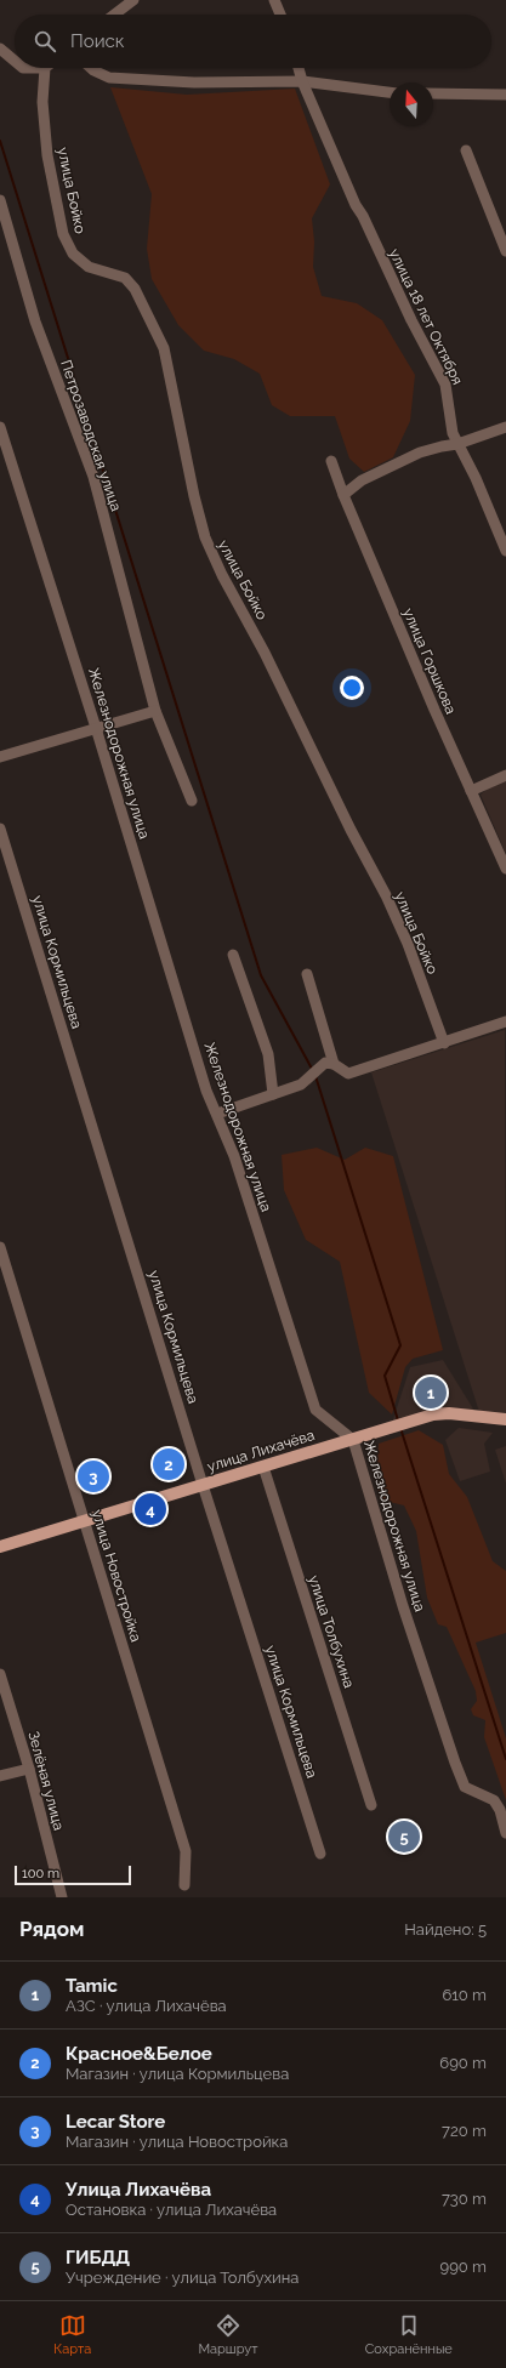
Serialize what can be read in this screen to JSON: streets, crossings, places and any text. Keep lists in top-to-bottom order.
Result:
{
  "streets": {
    "main road": ["улица Лихачёва"],
    "street": [
      "улица Бойко",
      "улица 18 лет Октября",
      "Петрозаводская улица",
      "улица Горшкова",
      "Железнодорожная улица",
      "улица Кормильцева",
      "улица Новостройка",
      "улица Толбухина",
      "Зелёная улица"
    ]
  },
  "crossings": [
    ["Железнодорожная улица", "улица Лихачёва"],
    ["улица Кормильцева", "улица Лихачёва"],
    ["улица Лихачёва", "улица Новостройка"],
    ["улица Лихачёва", "улица Толбухина"]
  ],
  "scale_bar": "100 m",
  "north": "top",
  "page": {
    "search": "Поиск",
    "pins": [
      "1",
      "2",
      "3",
      "4",
      "5"
    ],
    "scale": "100 m",
    "heading": ["Рядом", "Найдено: 5"],
    "list": [
      {
        "mark": "1",
        "name": "Tamic",
        "note": "АЗС · улица Лихачёва",
        "value": "610 m"
      },
      {
        "mark": "2",
        "name": "Красное&Белое",
        "note": "Магазин · улица Кормильцева",
        "value": "690 m"
      },
      {
        "mark": "3",
        "name": "Lecar Store",
        "note": "Магазин · улица Новостройка",
        "value": "720 m"
      },
      {
        "mark": "4",
        "name": "Улица Лихачёва",
        "note": "Остановка · улица Лихачёва",
        "value": "730 m"
      },
      {
        "mark": "5",
        "name": "ГИБДД",
        "note": "Учреждение · улица Толбухина",
        "value": "990 m"
      }
    ],
    "nav": ["Карта", "Маршрут", "Сохранённые"]
  }
}
